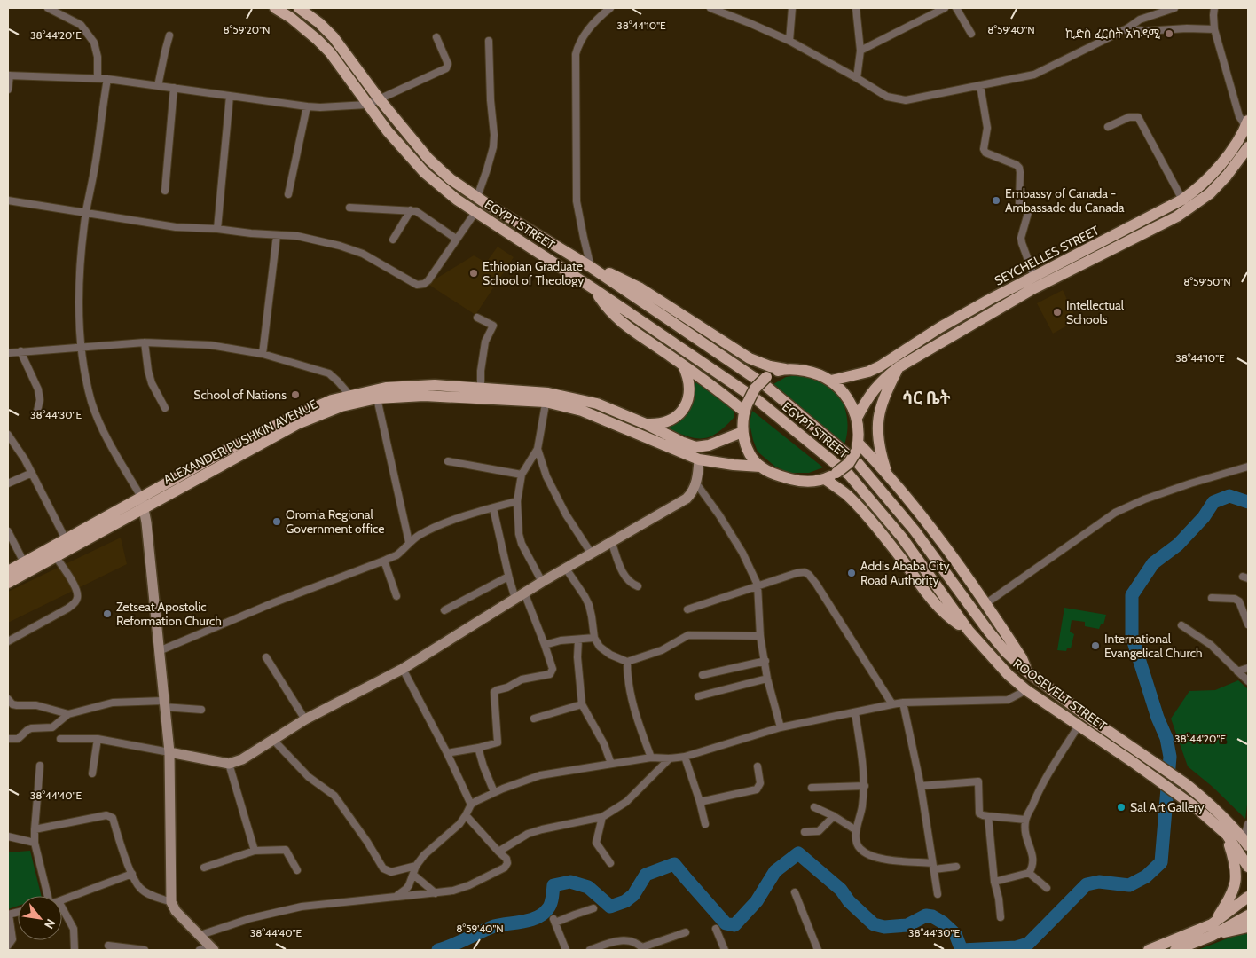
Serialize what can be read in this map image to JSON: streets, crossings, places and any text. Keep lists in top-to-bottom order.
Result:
{
  "streets": {
    "main road": [
      "EGYPT STREET",
      "SEYCHELLES STREET",
      "ALEXANDER PUSHKIN AVENUE",
      "ROOSEVELT STREET"
    ]
  },
  "crossings": [
    ["EGYPT STREET", "ROOSEVELT STREET"],
    ["SEYCHELLES STREET", "ALEXANDER PUSHKIN AVENUE"]
  ],
  "districts": ["ሳር ቤት"],
  "places": [
    "ኪድስ ፈርስት አካዳሚ",
    "Embassy of Canada - Ambassade du Canada",
    "Ethiopian Graduate School of Theology",
    "Intellectual Schools",
    "School of Nations",
    "Oromia Regional Government office",
    "Addis Ababa City Road Authority",
    "Zetseat Apostolic Reformation Church",
    "International Evangelical Church",
    "Sal Art Gallery"
  ],
  "north": "bottom right",
  "coordinates": [
    "38°44'10\"E",
    "8°59'20\"N",
    "8°59'40\"N",
    "38°44'20\"E",
    "8°59'50\"N",
    "38°44'30\"E",
    "38°44'40\"E"
  ]
}
